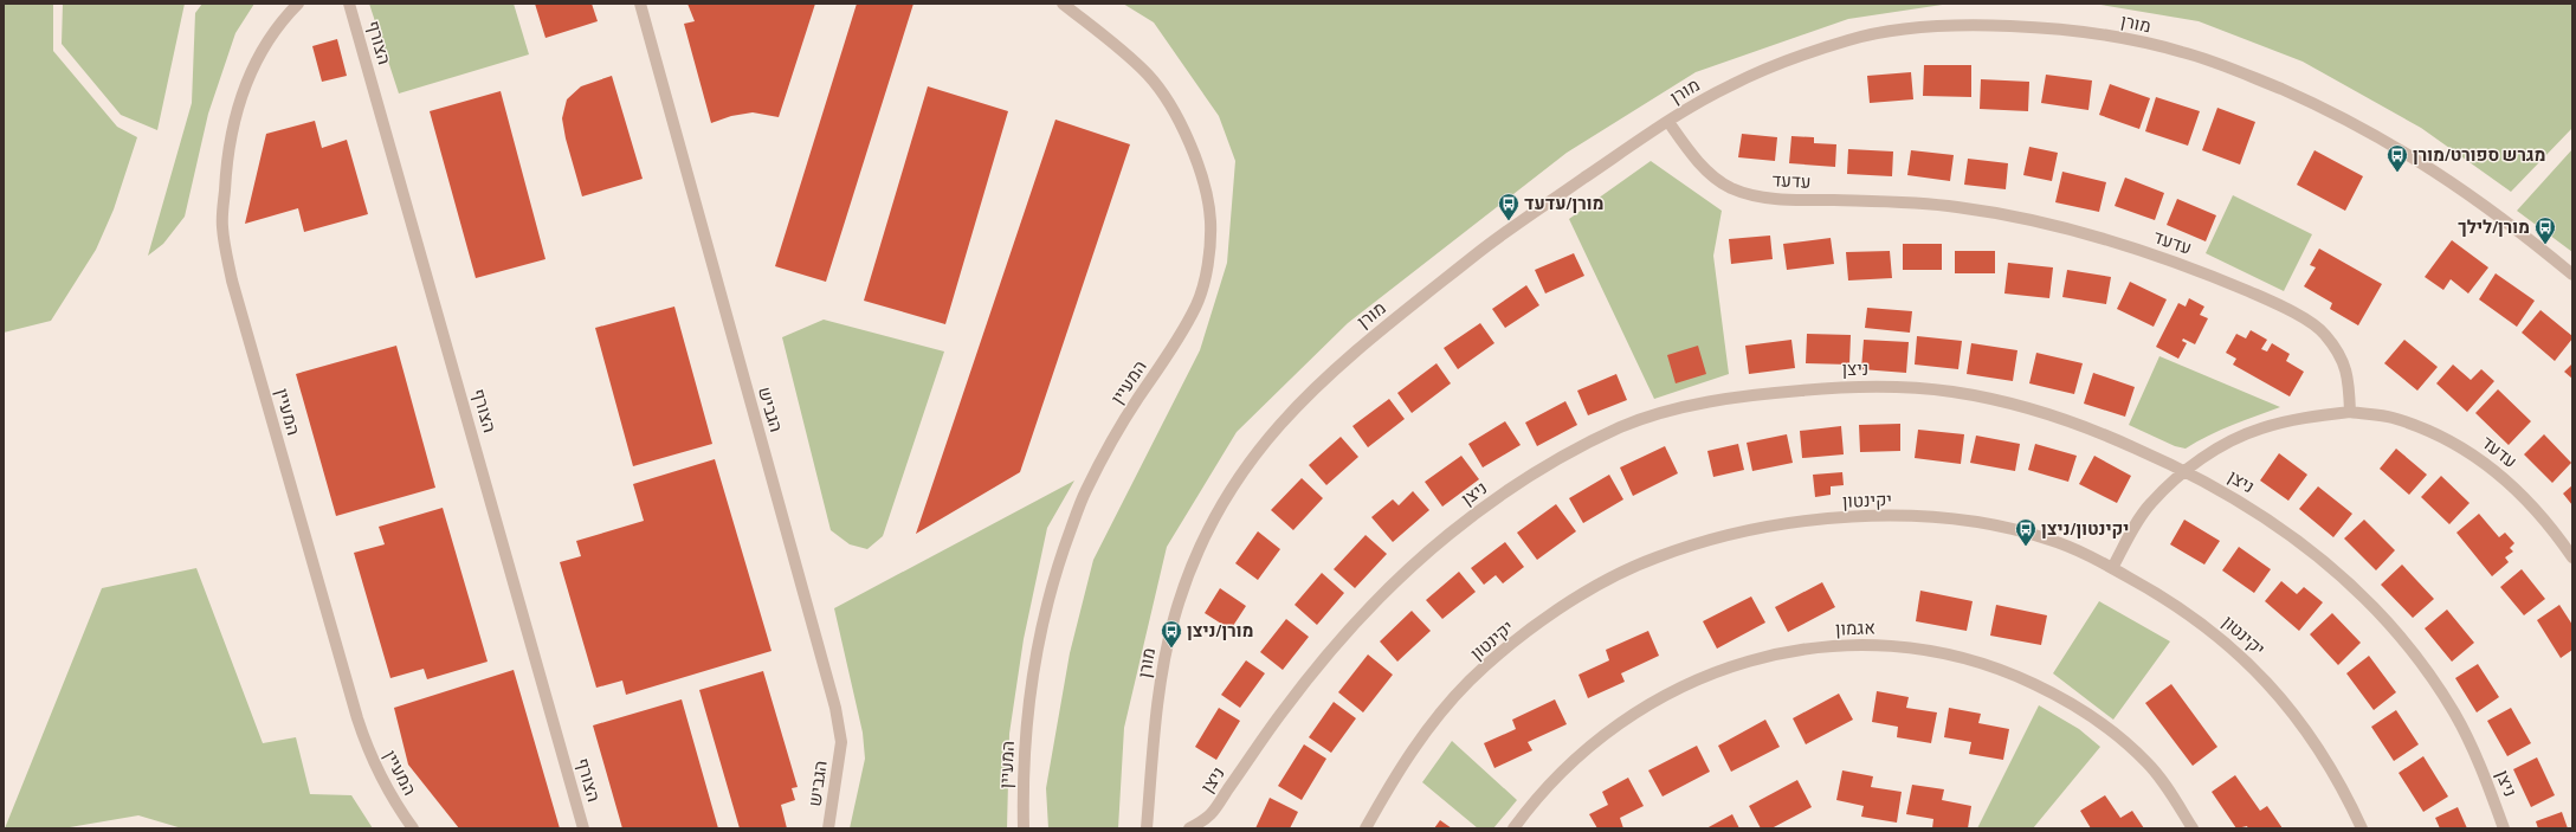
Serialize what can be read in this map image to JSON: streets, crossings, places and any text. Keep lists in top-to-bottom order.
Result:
{
  "streets": {
    "street": [
      "מורן",
      "הצורף",
      "עדעד",
      "ניצן",
      "המעיין",
      "הגביש",
      "יקינטון",
      "אגמון"
    ]
  },
  "crossings": [
    ["מורן", "עדעד"]
  ],
  "places": {
    "bus stop": [
      "מגרש ספורט/מורן",
      "מורן/עדעד",
      "מורן/לילך",
      "יקינטון/ניצן",
      "מורן/ניצן"
    ]
  }
}
